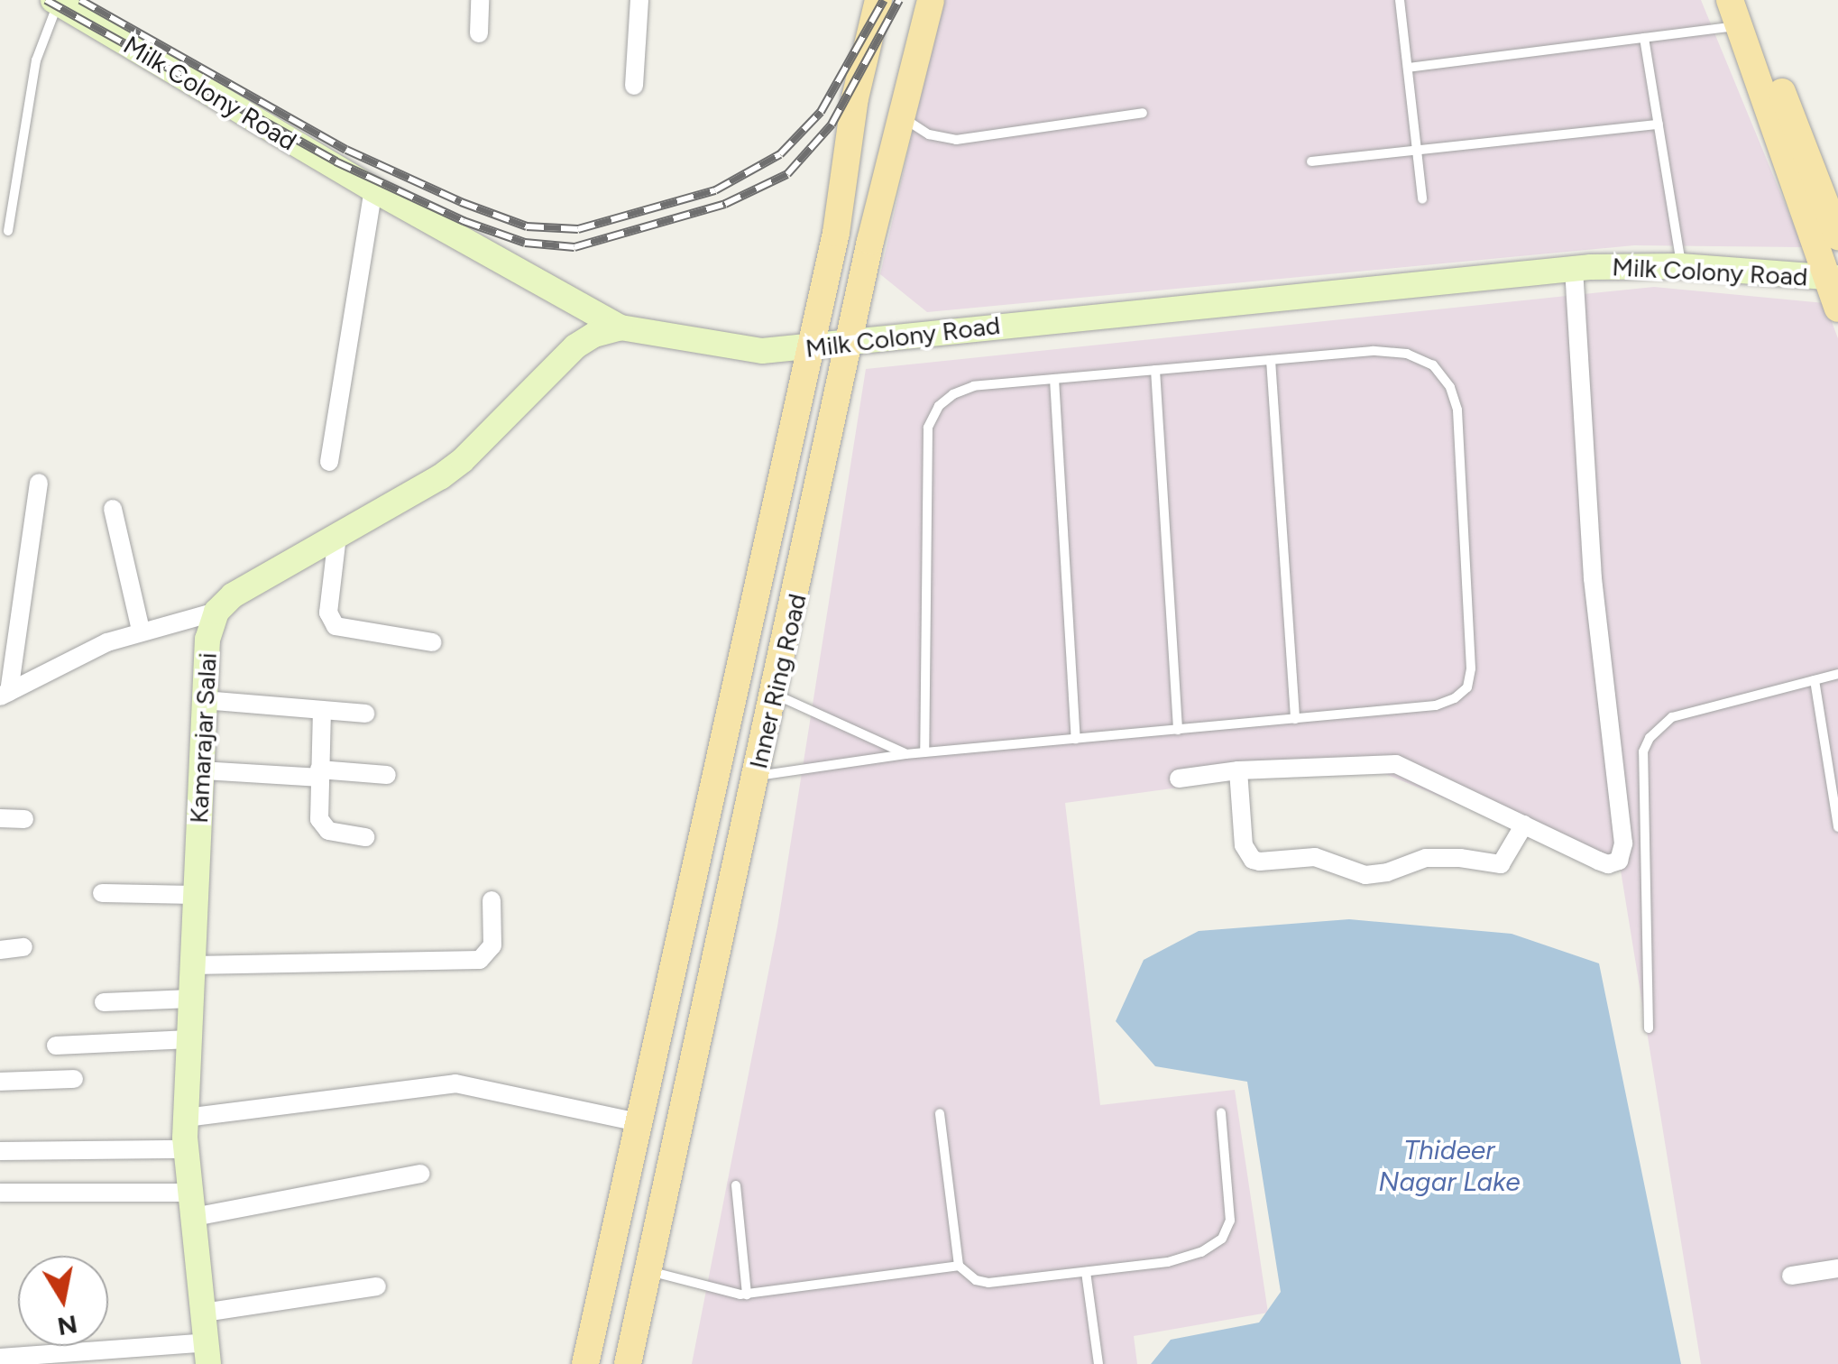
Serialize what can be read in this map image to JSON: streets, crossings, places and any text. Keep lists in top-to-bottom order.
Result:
{
  "streets": {
    "main road": ["Milk Colony Road", "Inner Ring Road", "Kamarajar Salai"]
  },
  "crossings": [
    ["Milk Colony Road", "Inner Ring Road"]
  ],
  "water": ["Thideer Nagar Lake"],
  "north": "bottom"
}
